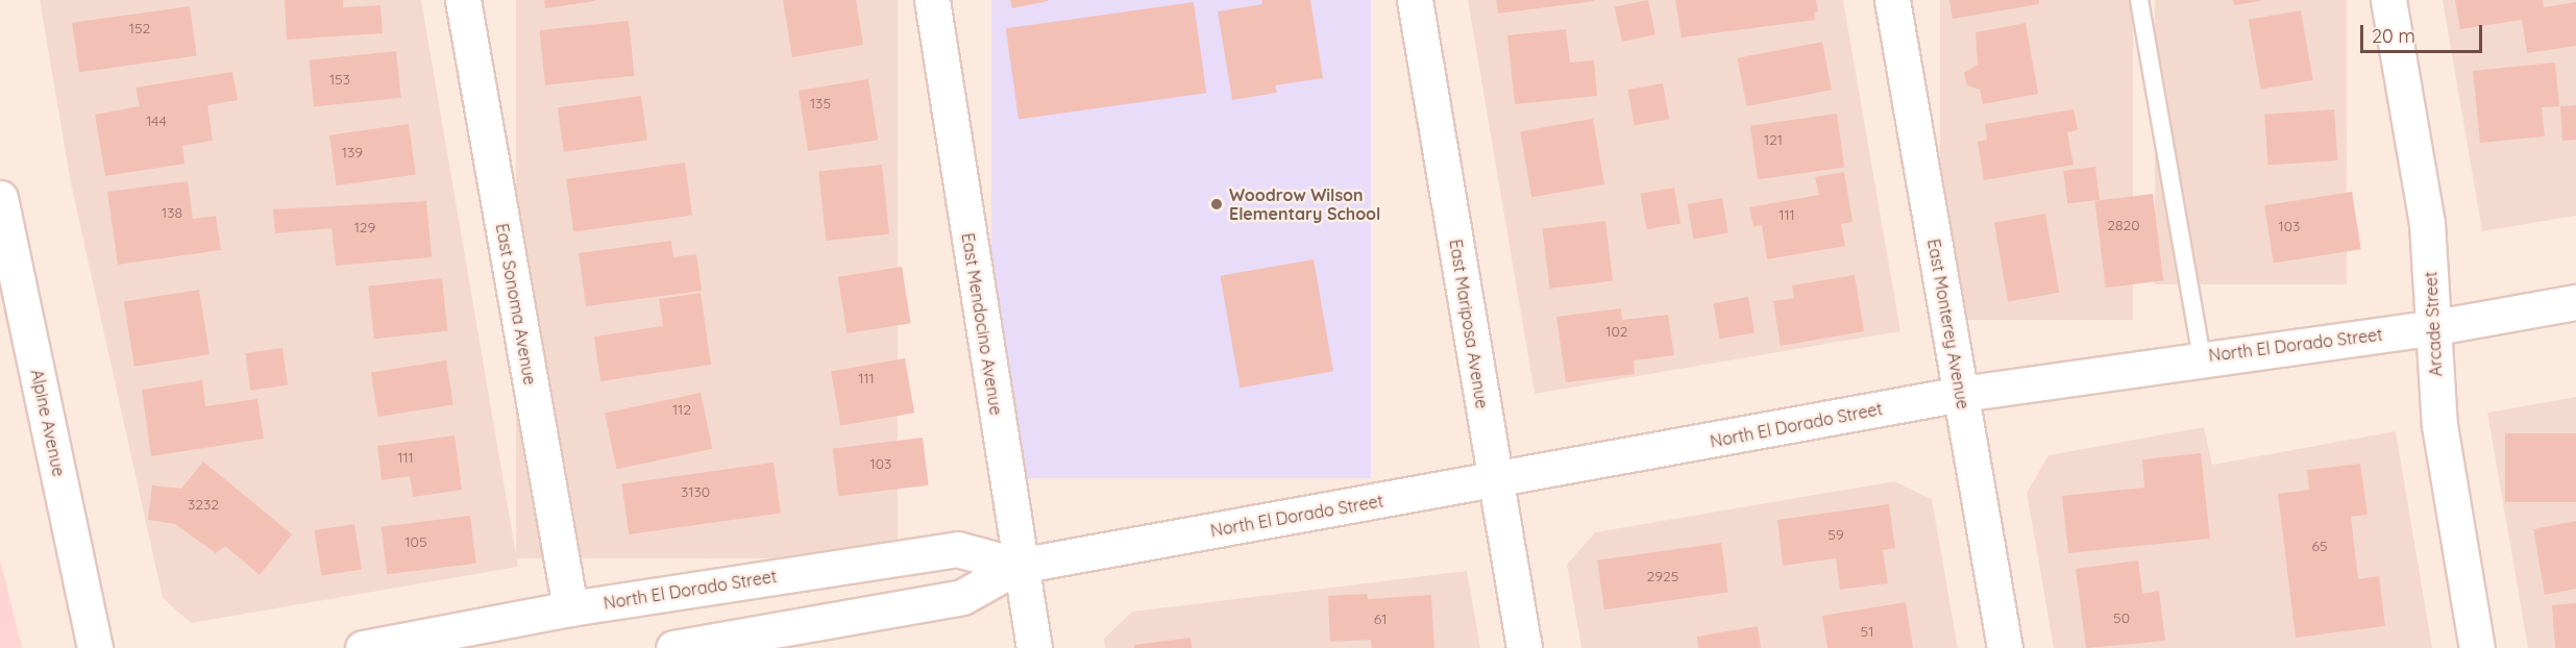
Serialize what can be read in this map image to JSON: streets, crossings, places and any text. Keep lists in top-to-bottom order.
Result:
{
  "streets": {
    "street": [
      "East Sonoma Avenue",
      "East Mendocino Avenue",
      "East Mariposa Avenue",
      "East Monterey Avenue",
      "Arcade Street",
      "North El Dorado Street",
      "Alpine Avenue"
    ]
  },
  "crossings": [
    ["East Sonoma Avenue", "North El Dorado Street"],
    ["East Mendocino Avenue", "North El Dorado Street"],
    ["East Mariposa Avenue", "North El Dorado Street"],
    ["East Monterey Avenue", "North El Dorado Street"],
    ["Arcade Street", "North El Dorado Street"]
  ],
  "places": ["Woodrow Wilson Elementary School"],
  "house_numbers": [
    "152",
    "153",
    "135",
    "144",
    "121",
    "139",
    "138",
    "111",
    "2820",
    "103",
    "129",
    "102",
    "111",
    "112",
    "111",
    "103",
    "3130",
    "3232",
    "59",
    "105",
    "65",
    "2925",
    "50",
    "61",
    "51"
  ],
  "scale_bar": "20 m"
}
